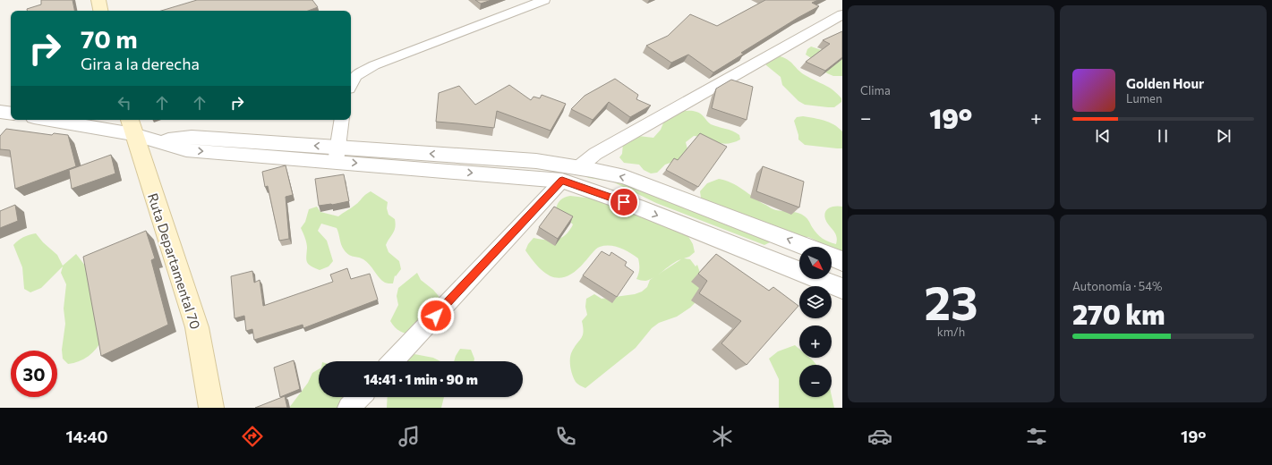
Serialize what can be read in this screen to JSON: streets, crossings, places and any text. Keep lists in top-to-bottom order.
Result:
{
  "streets": {
    "main road": ["Ruta Departamental 70"]
  },
  "north": "bottom right",
  "page": {
    "tile": [
      "Clima",
      ["23", "km/h"],
      ["Autonomía · 54%", "270 km"]
    ],
    "turn": ["70 m", "Gira a la derecha"],
    "song": ["Golden Hour", "Lumen"],
    "heat": ["−", "19°", "+"],
    "map_buttons": ["+", "−"],
    "limit": "30",
    "trip": "14:41 · 1 min · 90 m",
    "tabs": ["14:40", "19°"]
  }
}
